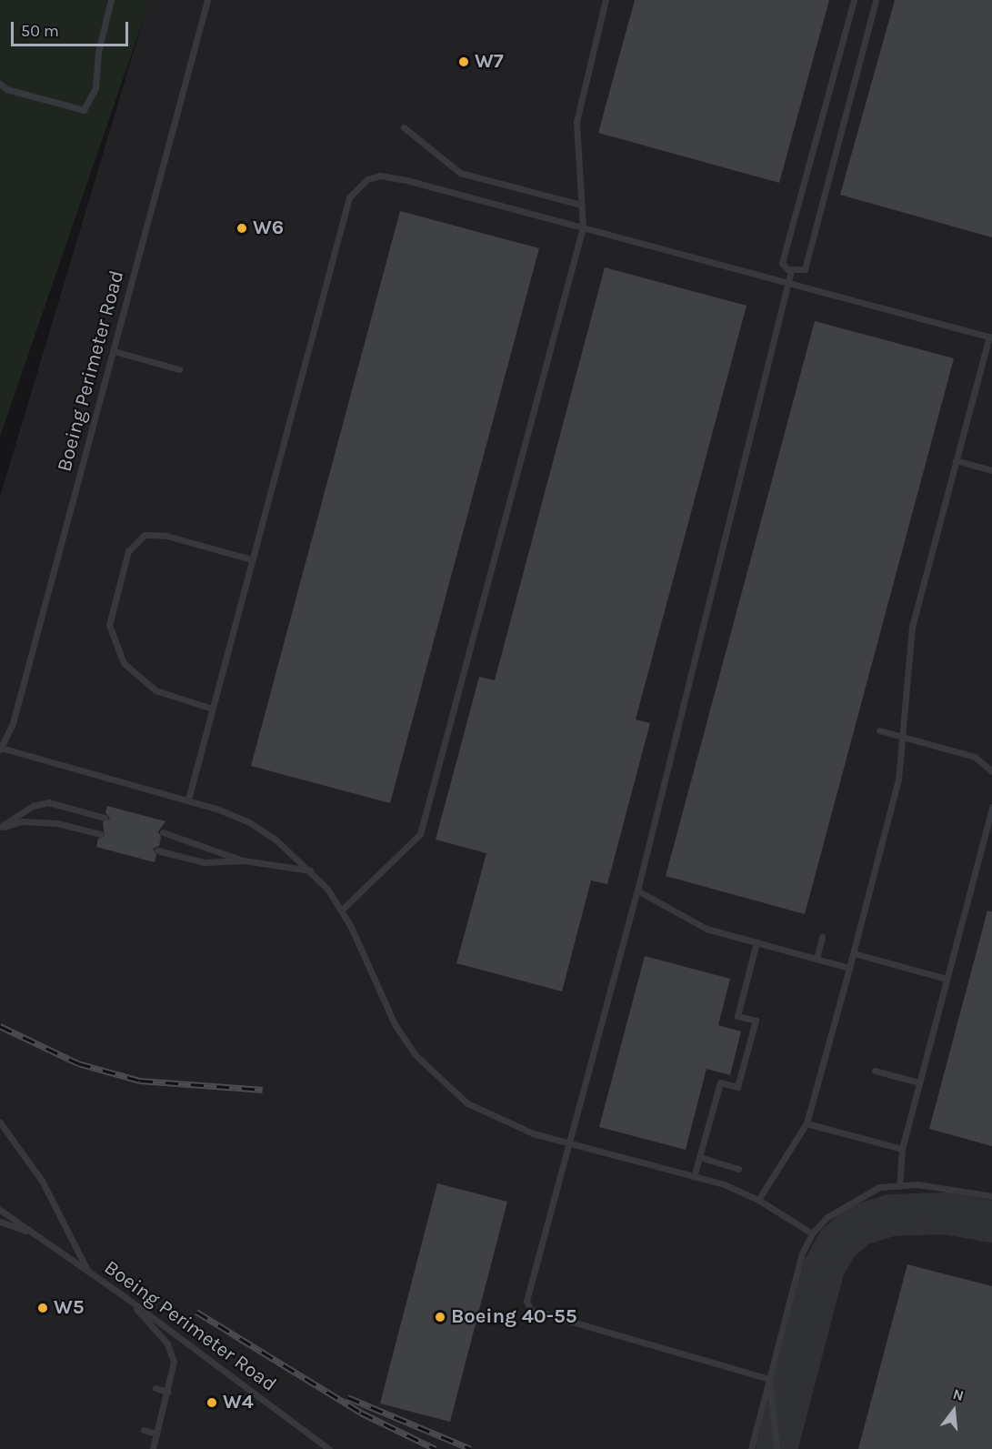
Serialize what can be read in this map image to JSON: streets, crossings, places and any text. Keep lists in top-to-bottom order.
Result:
{
  "streets": {
    "lane": ["Boeing Perimeter Road"]
  },
  "places": [
    "W7",
    "W6",
    "W5",
    "Boeing 40-55",
    "W4"
  ],
  "scale_bar": "50 m",
  "north": "top"
}
